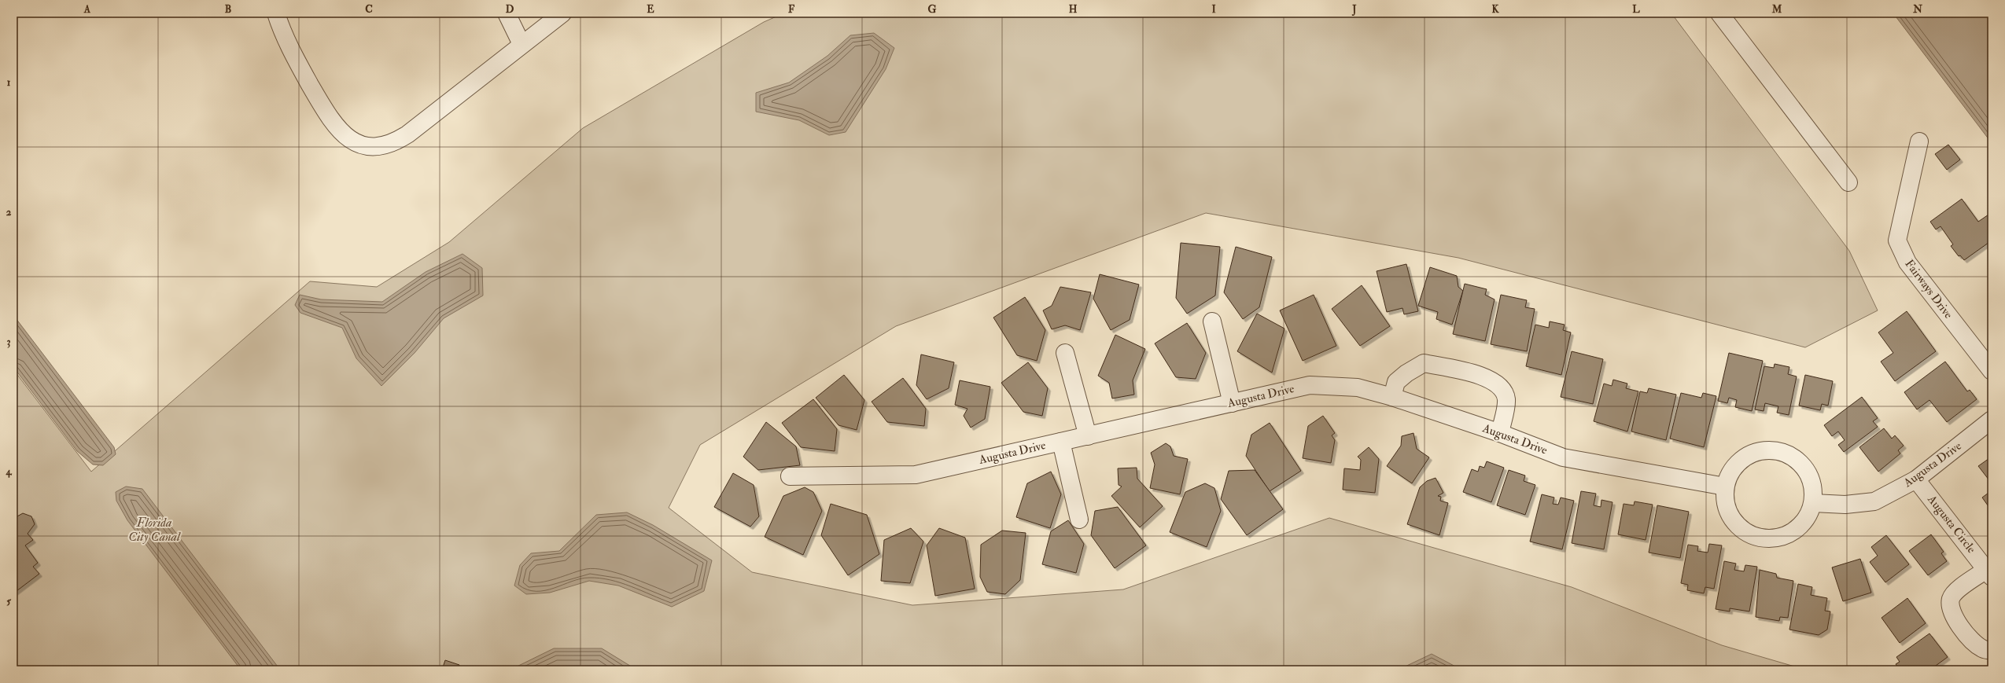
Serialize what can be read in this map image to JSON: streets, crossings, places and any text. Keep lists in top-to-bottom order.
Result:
{
  "streets": {
    "street": ["Fairways Drive", "Augusta Drive", "Augusta Circle"]
  },
  "crossings": [
    ["Augusta Drive", "Augusta Circle"]
  ],
  "water": ["Florida City Canal"],
  "grid": {
    "columns": [
      "A",
      "B",
      "C",
      "D",
      "E",
      "F",
      "G",
      "H",
      "I",
      "J",
      "K",
      "L",
      "M",
      "N"
    ],
    "rows": [
      "1",
      "2",
      "3",
      "4",
      "5"
    ]
  }
}
